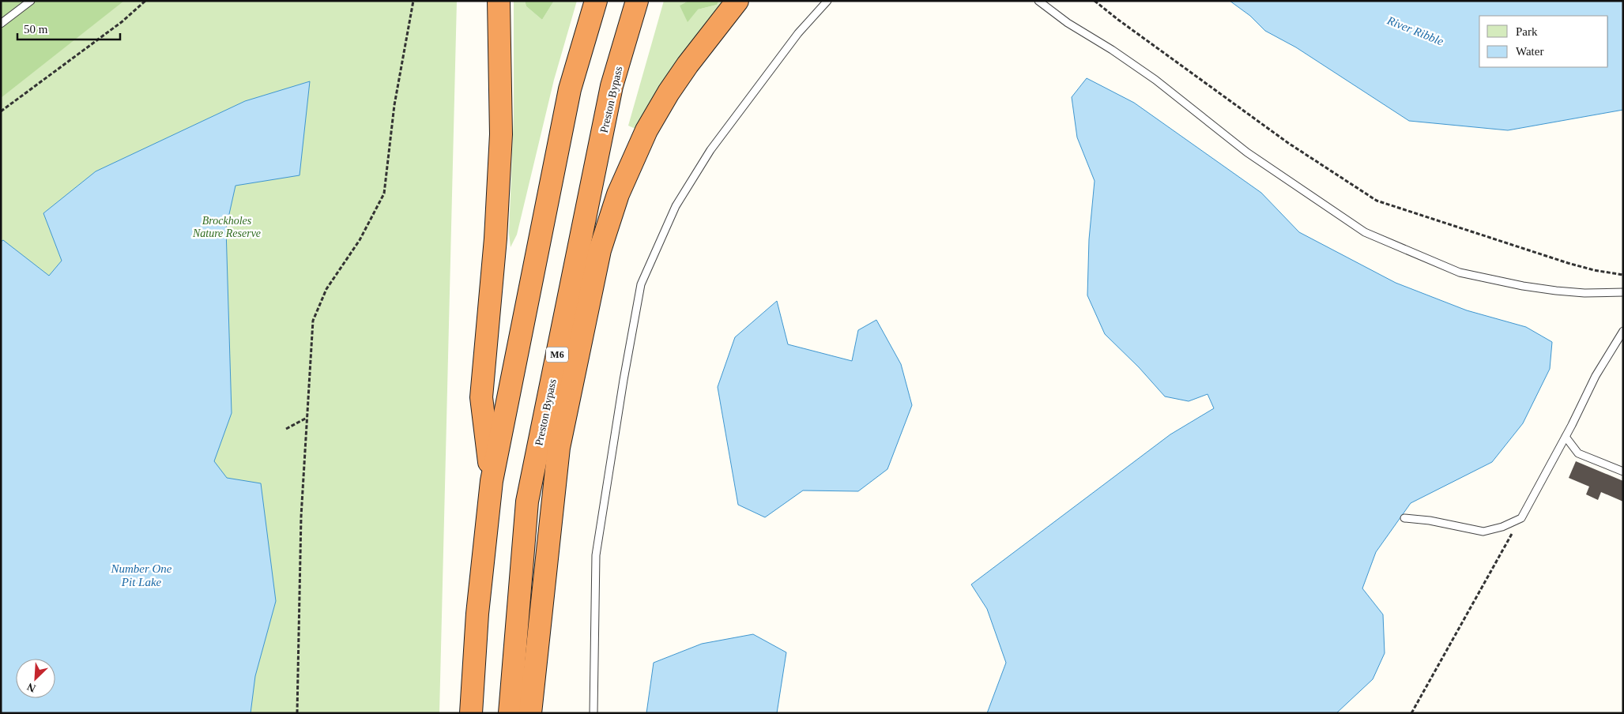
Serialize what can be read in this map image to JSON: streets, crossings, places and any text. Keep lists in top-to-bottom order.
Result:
{
  "streets": {
    "highway": ["Preston Bypass", "M6"]
  },
  "water": ["River Ribble", "Number One Pit Lake"],
  "parks": ["Brockholes Nature Reserve"],
  "legend": ["Park", "Water"],
  "scale_bar": "50 m",
  "north": "bottom left"
}
